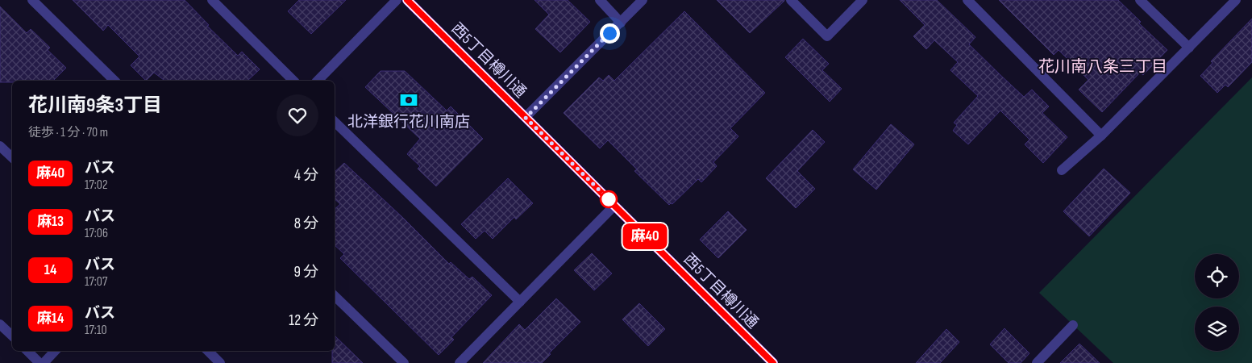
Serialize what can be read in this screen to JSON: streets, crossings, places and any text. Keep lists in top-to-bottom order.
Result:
{
  "streets": {
    "main road": ["西5丁目樽川通"]
  },
  "districts": ["花川南八条三丁目"],
  "places": {
    "bank": ["北洋銀行花川南店"]
  },
  "lines": ["bus line 麻40"],
  "page": {
    "on_map": "麻40",
    "heading": ["花川南9条3丁目", "徒歩 · 1 分 · 70 m"],
    "list": [
      {
        "mark": "麻40",
        "name": "バス",
        "note": "17:02",
        "value": "4 分"
      },
      {
        "mark": "麻13",
        "name": "バス",
        "note": "17:06",
        "value": "8 分"
      },
      {
        "mark": "14",
        "name": "バス",
        "note": "17:07",
        "value": "9 分"
      },
      {
        "mark": "麻14",
        "name": "バス",
        "note": "17:10",
        "value": "12 分"
      }
    ]
  }
}
